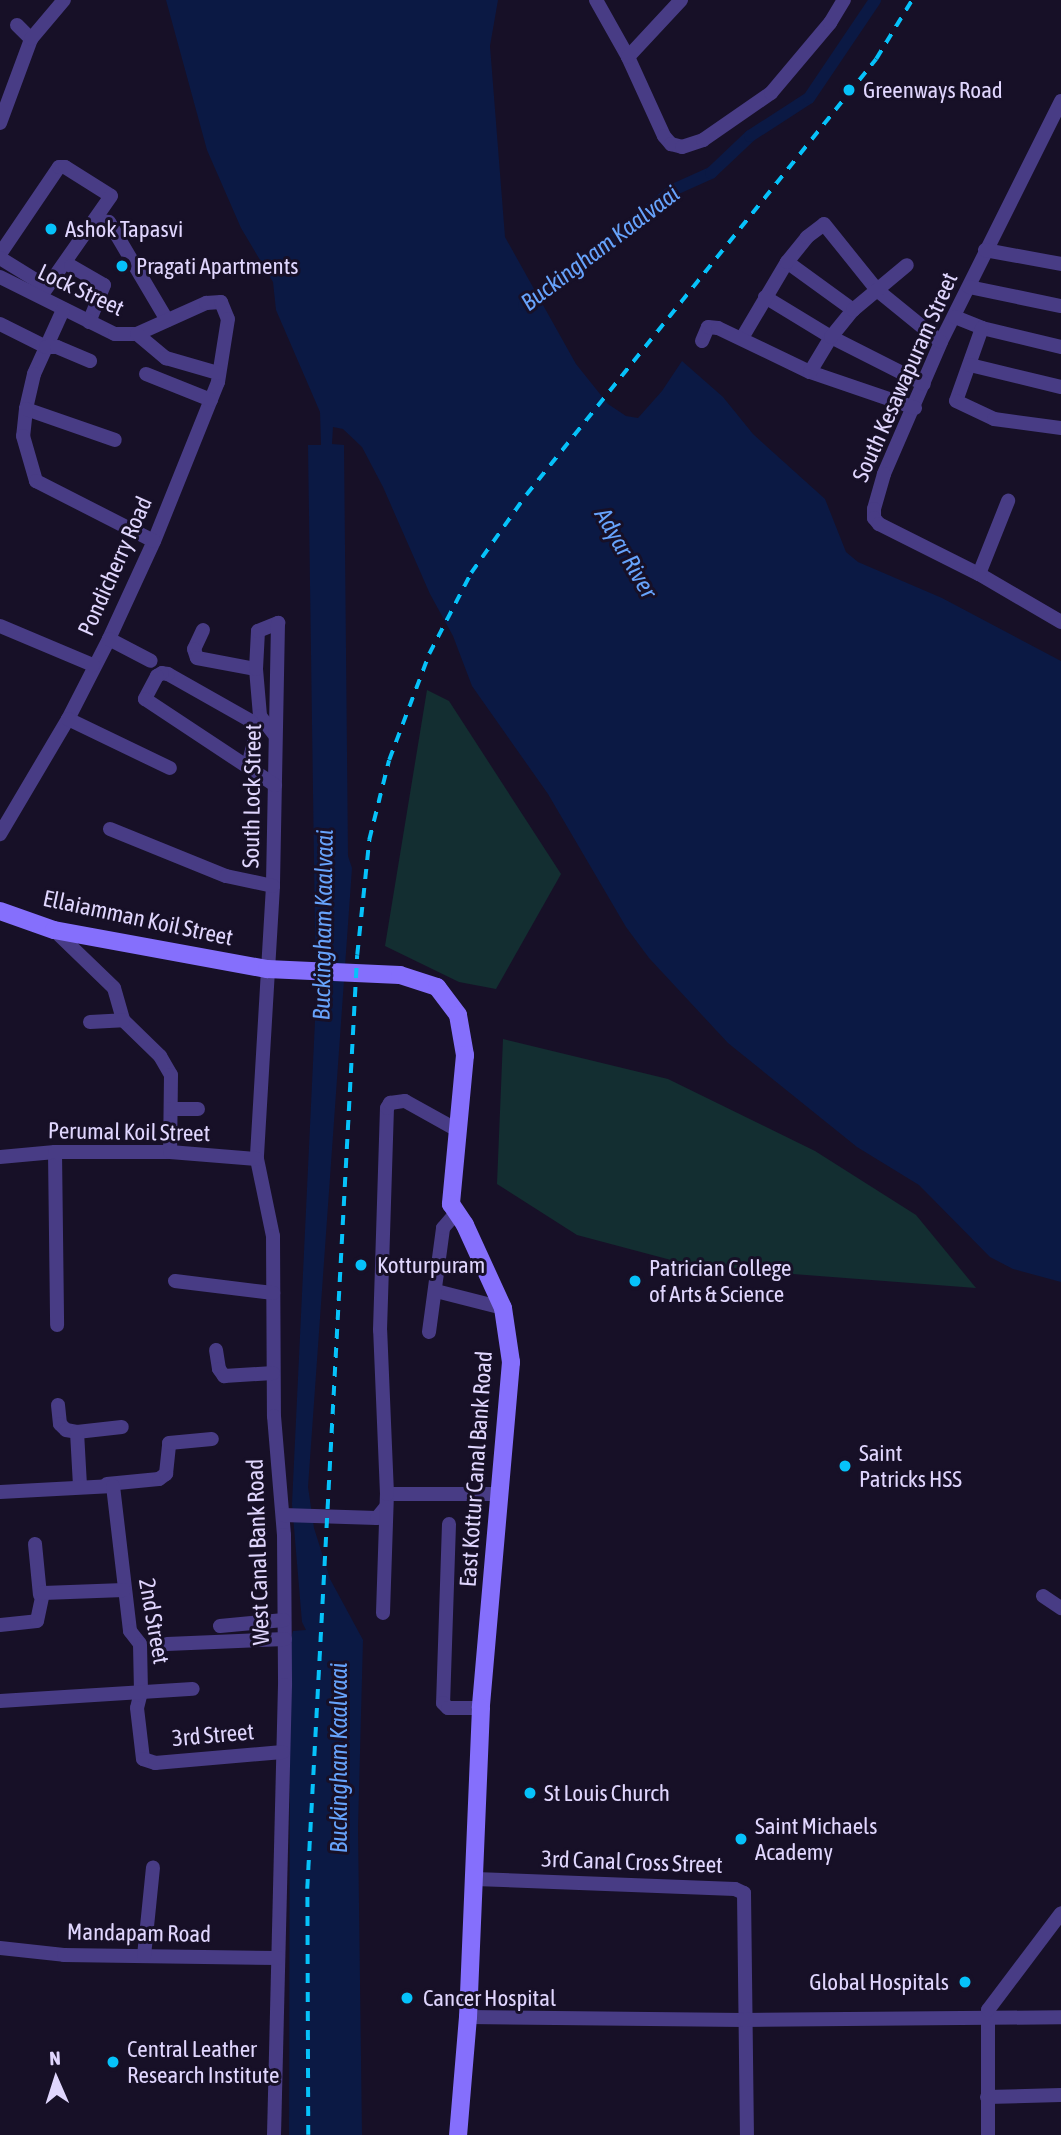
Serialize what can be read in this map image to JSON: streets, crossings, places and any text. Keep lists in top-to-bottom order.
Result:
{
  "streets": {
    "street": [
      "Lock Street",
      "South Kesawapuram Street",
      "Pondicherry Road",
      "South Lock Street",
      "Ellaiamman Koil Street",
      "Perumal Koil Street",
      "East Kottur Canal Bank Road",
      "West Canal Bank Road",
      "2nd Street",
      "3rd Street",
      "3rd Canal Cross Street",
      "Mandapam Road"
    ]
  },
  "crossings": [
    ["Lock Street", "Pondicherry Road"],
    ["South Lock Street", "Ellaiamman Koil Street"],
    ["South Lock Street", "West Canal Bank Road"],
    ["Ellaiamman Koil Street", "East Kottur Canal Bank Road"],
    ["Ellaiamman Koil Street", "West Canal Bank Road"],
    ["Perumal Koil Street", "West Canal Bank Road"],
    ["East Kottur Canal Bank Road", "3rd Canal Cross Street"],
    ["West Canal Bank Road", "3rd Street"],
    ["West Canal Bank Road", "Mandapam Road"],
    ["2nd Street", "3rd Street"]
  ],
  "water": ["Buckingham Kaalvaai", "Adyar River"],
  "places": [
    "Greenways Road",
    "Ashok Tapasvi",
    "Pragati Apartments",
    "Kotturpuram",
    "Patrician College of Arts & Science",
    "Saint Patricks HSS",
    "St Louis Church",
    "Saint Michaels Academy",
    "Global Hospitals",
    "Cancer Hospital",
    "Central Leather Research Institute"
  ],
  "north": "top"
}
